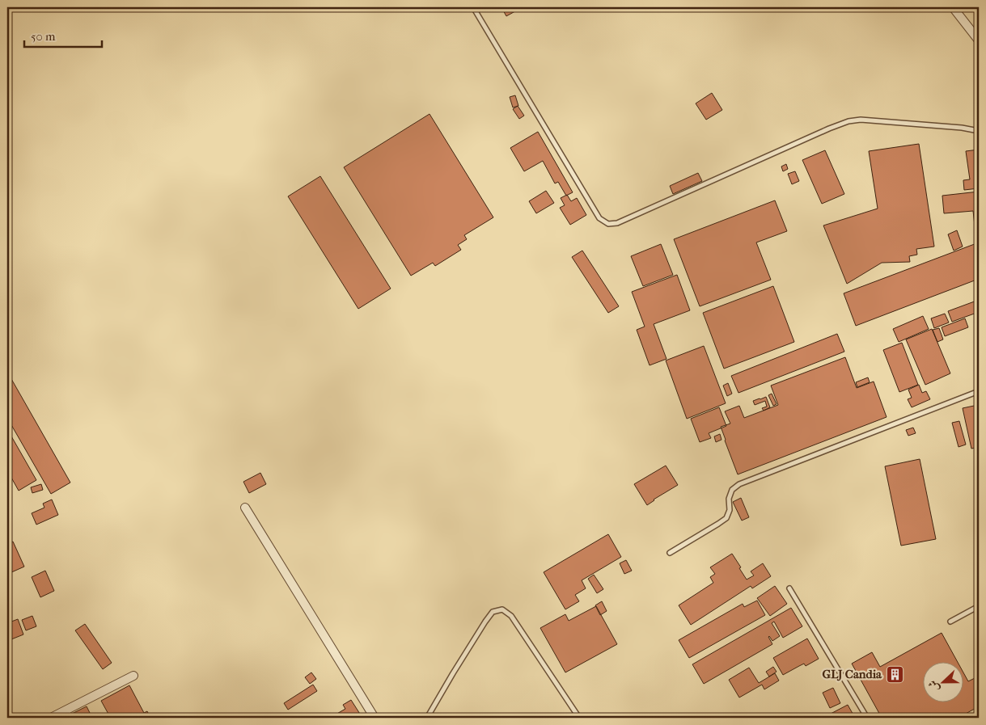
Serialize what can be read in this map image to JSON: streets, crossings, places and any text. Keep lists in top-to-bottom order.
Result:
{
  "places": {
    "building": ["GLJ Candia"]
  },
  "scale_bar": "50 m",
  "north": "left"
}
